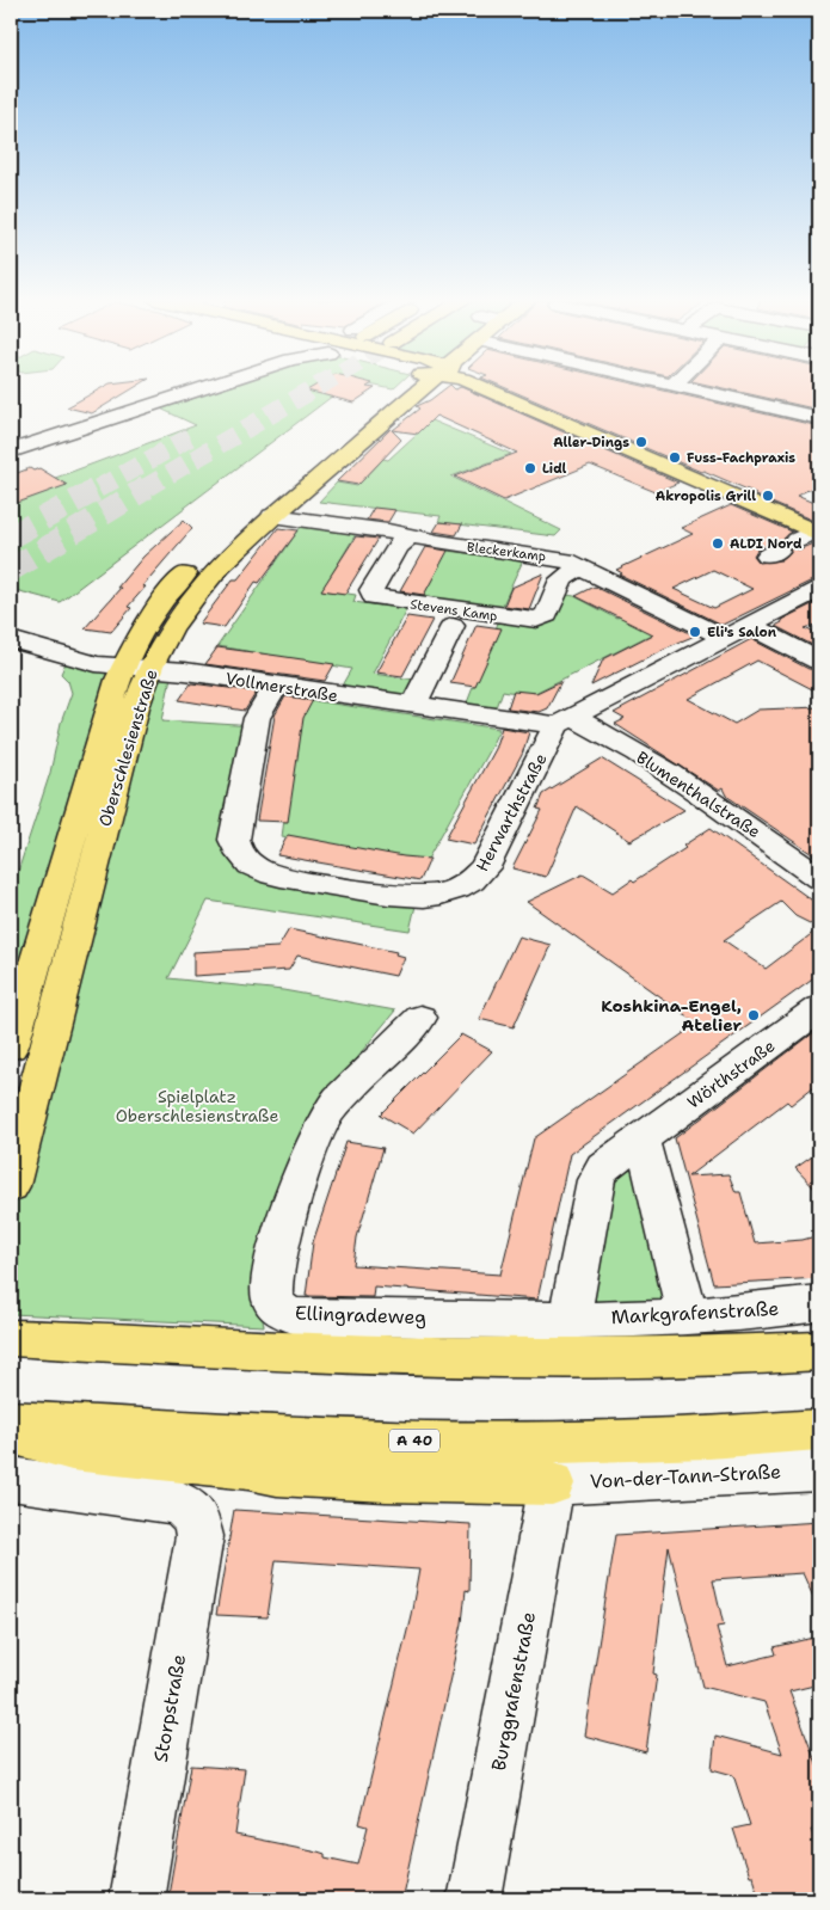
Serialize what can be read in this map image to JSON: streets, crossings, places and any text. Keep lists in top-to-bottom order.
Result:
{
  "streets": {
    "main road": ["Oberschlesienstraße", "A 40"],
    "street": [
      "Bleckerkamp",
      "Stevens Kamp",
      "Vollmerstraße",
      "Blumenthalstraße",
      "Herwarthstraße",
      "Wörthstraße",
      "Markgrafenstraße",
      "Ellingradeweg",
      "Von-der-Tann-Straße",
      "Burggrafenstraße",
      "Storpstraße"
    ]
  },
  "crossings": [
    ["Bleckerkamp", "Stevens Kamp"],
    ["Bleckerkamp", "Oberschlesienstraße"],
    ["Vollmerstraße", "Oberschlesienstraße"],
    ["Vollmerstraße", "Blumenthalstraße"],
    ["Vollmerstraße", "Herwarthstraße"],
    ["Blumenthalstraße", "Herwarthstraße"],
    ["Wörthstraße", "Markgrafenstraße"],
    ["Wörthstraße", "Ellingradeweg"],
    ["Markgrafenstraße", "Ellingradeweg"],
    ["A 40", "Von-der-Tann-Straße"],
    ["Von-der-Tann-Straße", "Burggrafenstraße"]
  ],
  "parks": ["Spielplatz Oberschlesienstraße"],
  "places": [
    "Aller-Dings",
    "Fuss-Fachpraxis",
    "Lidl",
    "Akropolis Grill",
    "ALDI Nord",
    "Eli's Salon",
    "Koshkina-Engel, Atelier"
  ]
}
